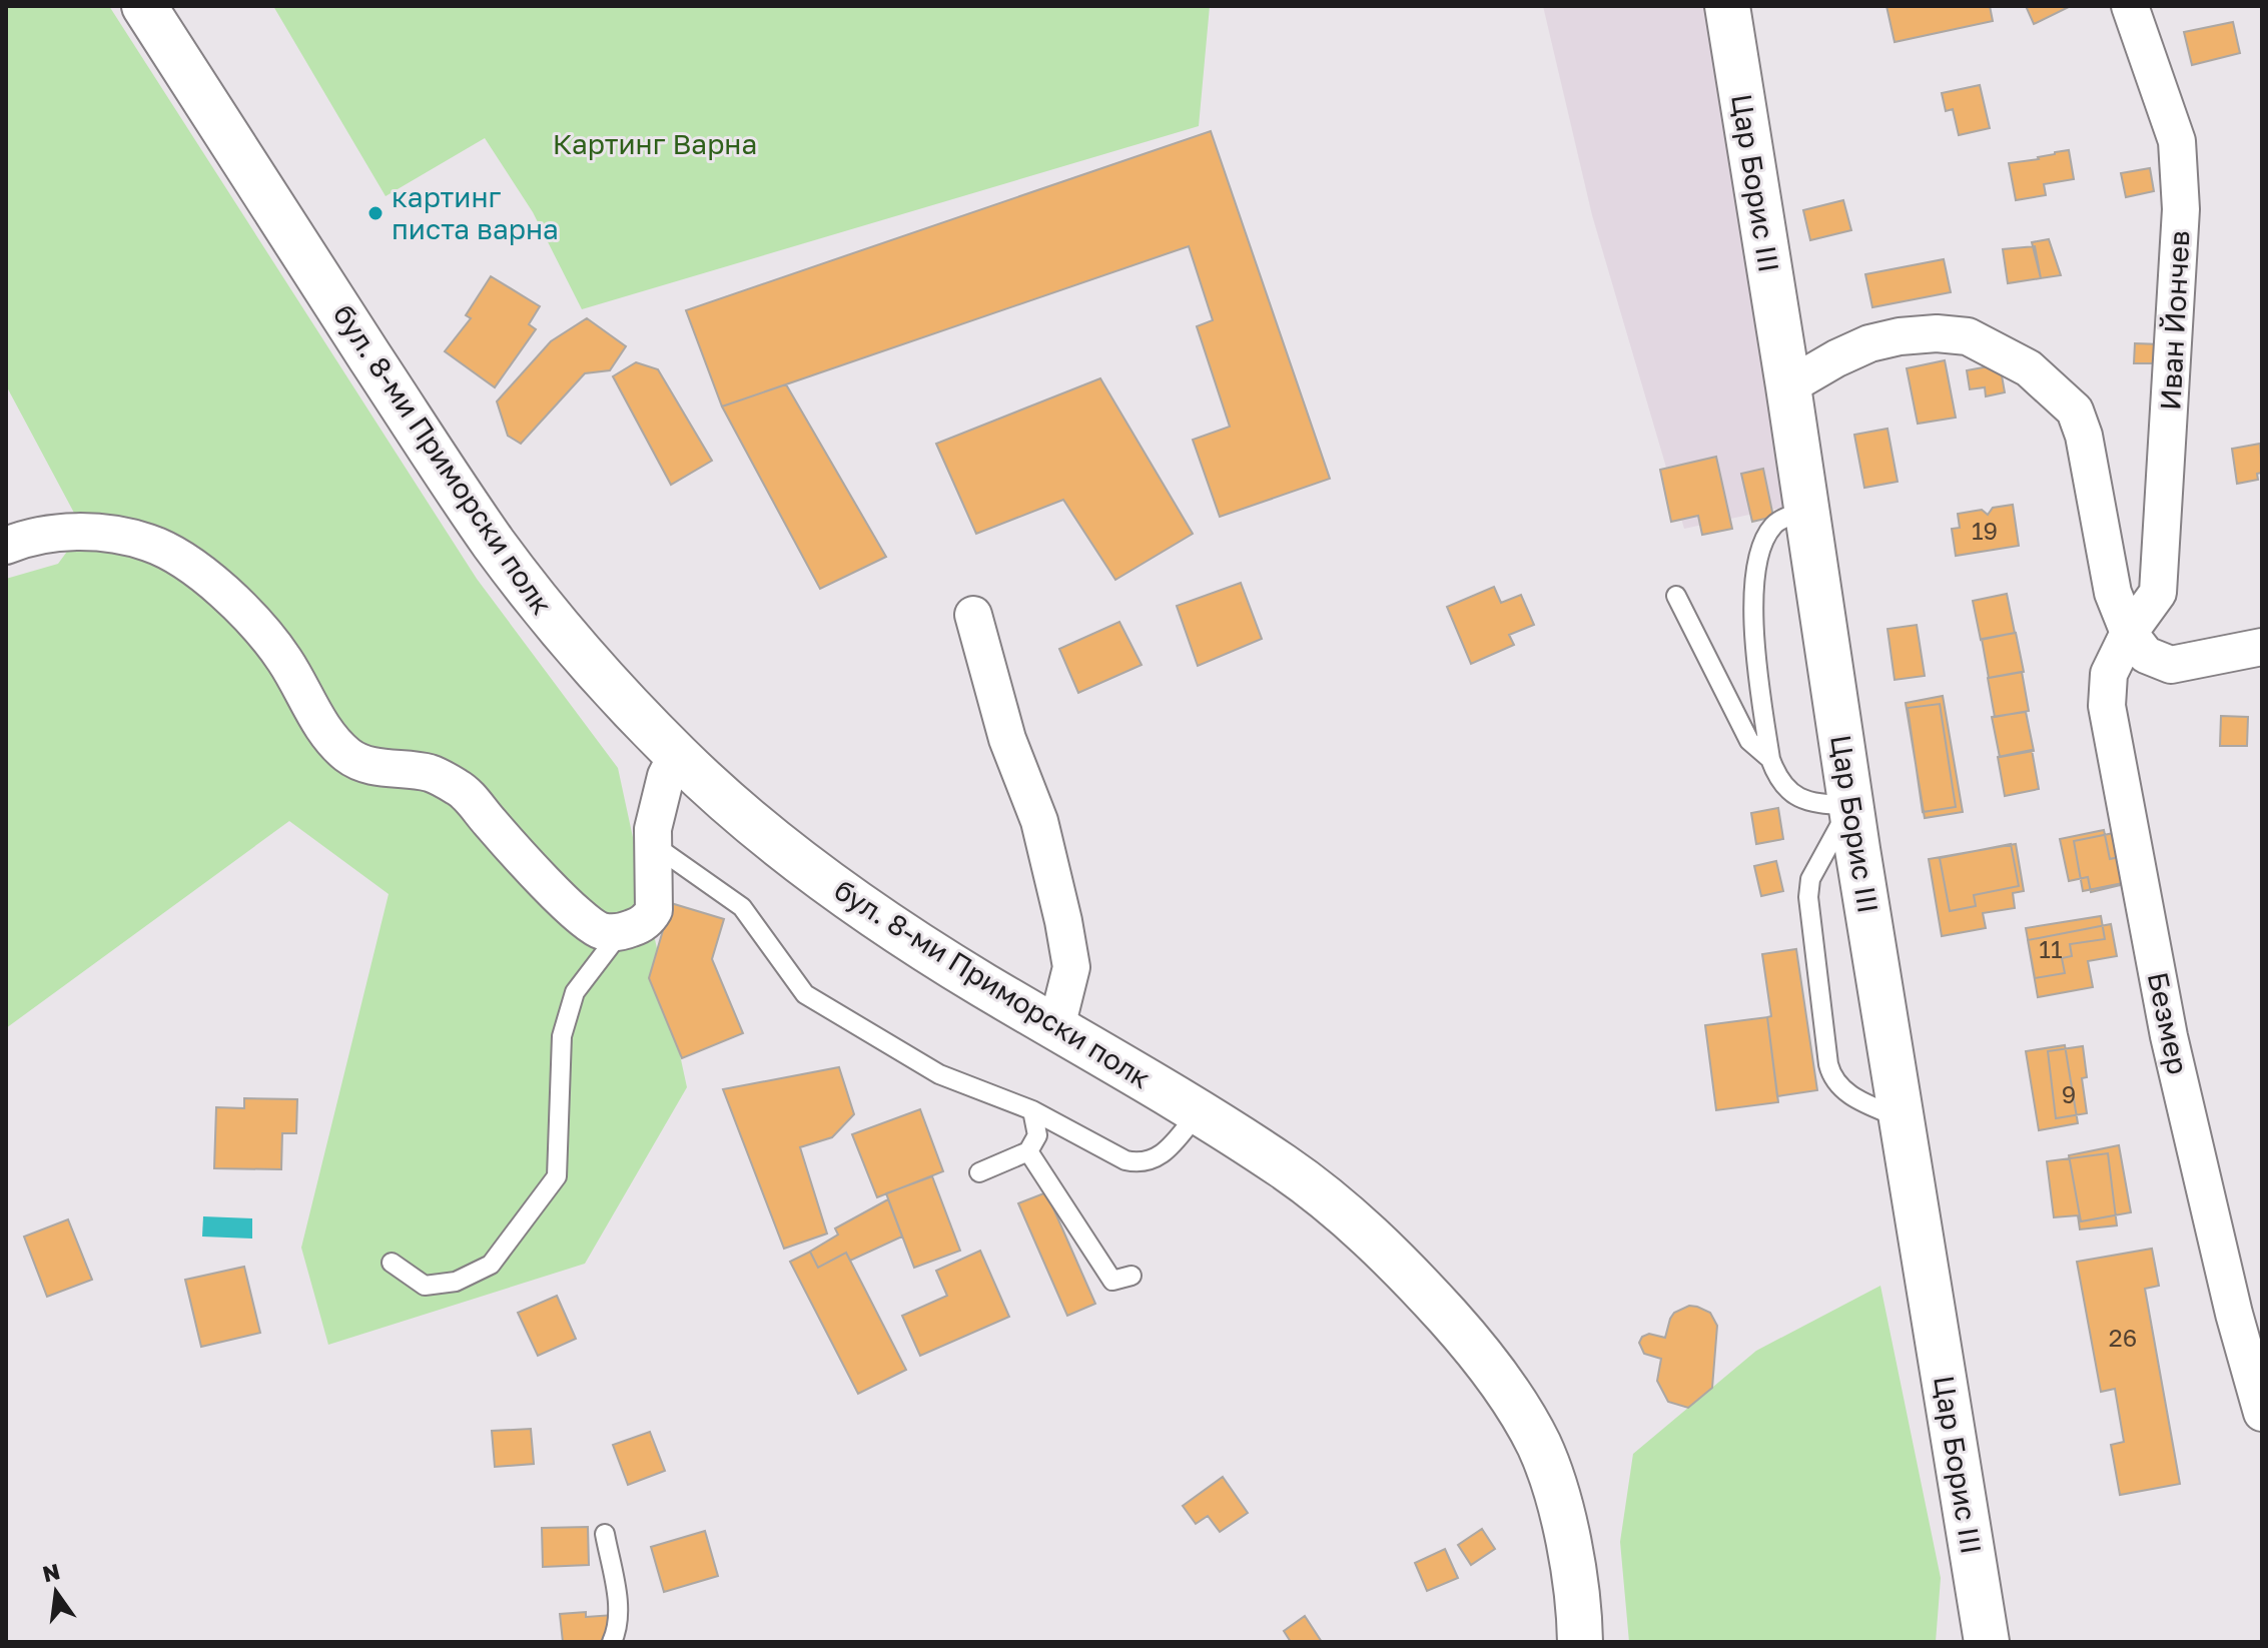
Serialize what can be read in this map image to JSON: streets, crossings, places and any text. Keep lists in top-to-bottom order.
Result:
{
  "streets": {
    "street": [
      "Цар Борис III",
      "Иван Йончев",
      "бул. 8-ми Приморски полк",
      "Безмер"
    ]
  },
  "crossings": [
    ["Иван Йончев", "Безмер"]
  ],
  "parks": ["Картинг Варна"],
  "places": ["картинг писта варна"],
  "house_numbers": [
    "19",
    "11",
    "9",
    "26"
  ],
  "north": "top"
}
